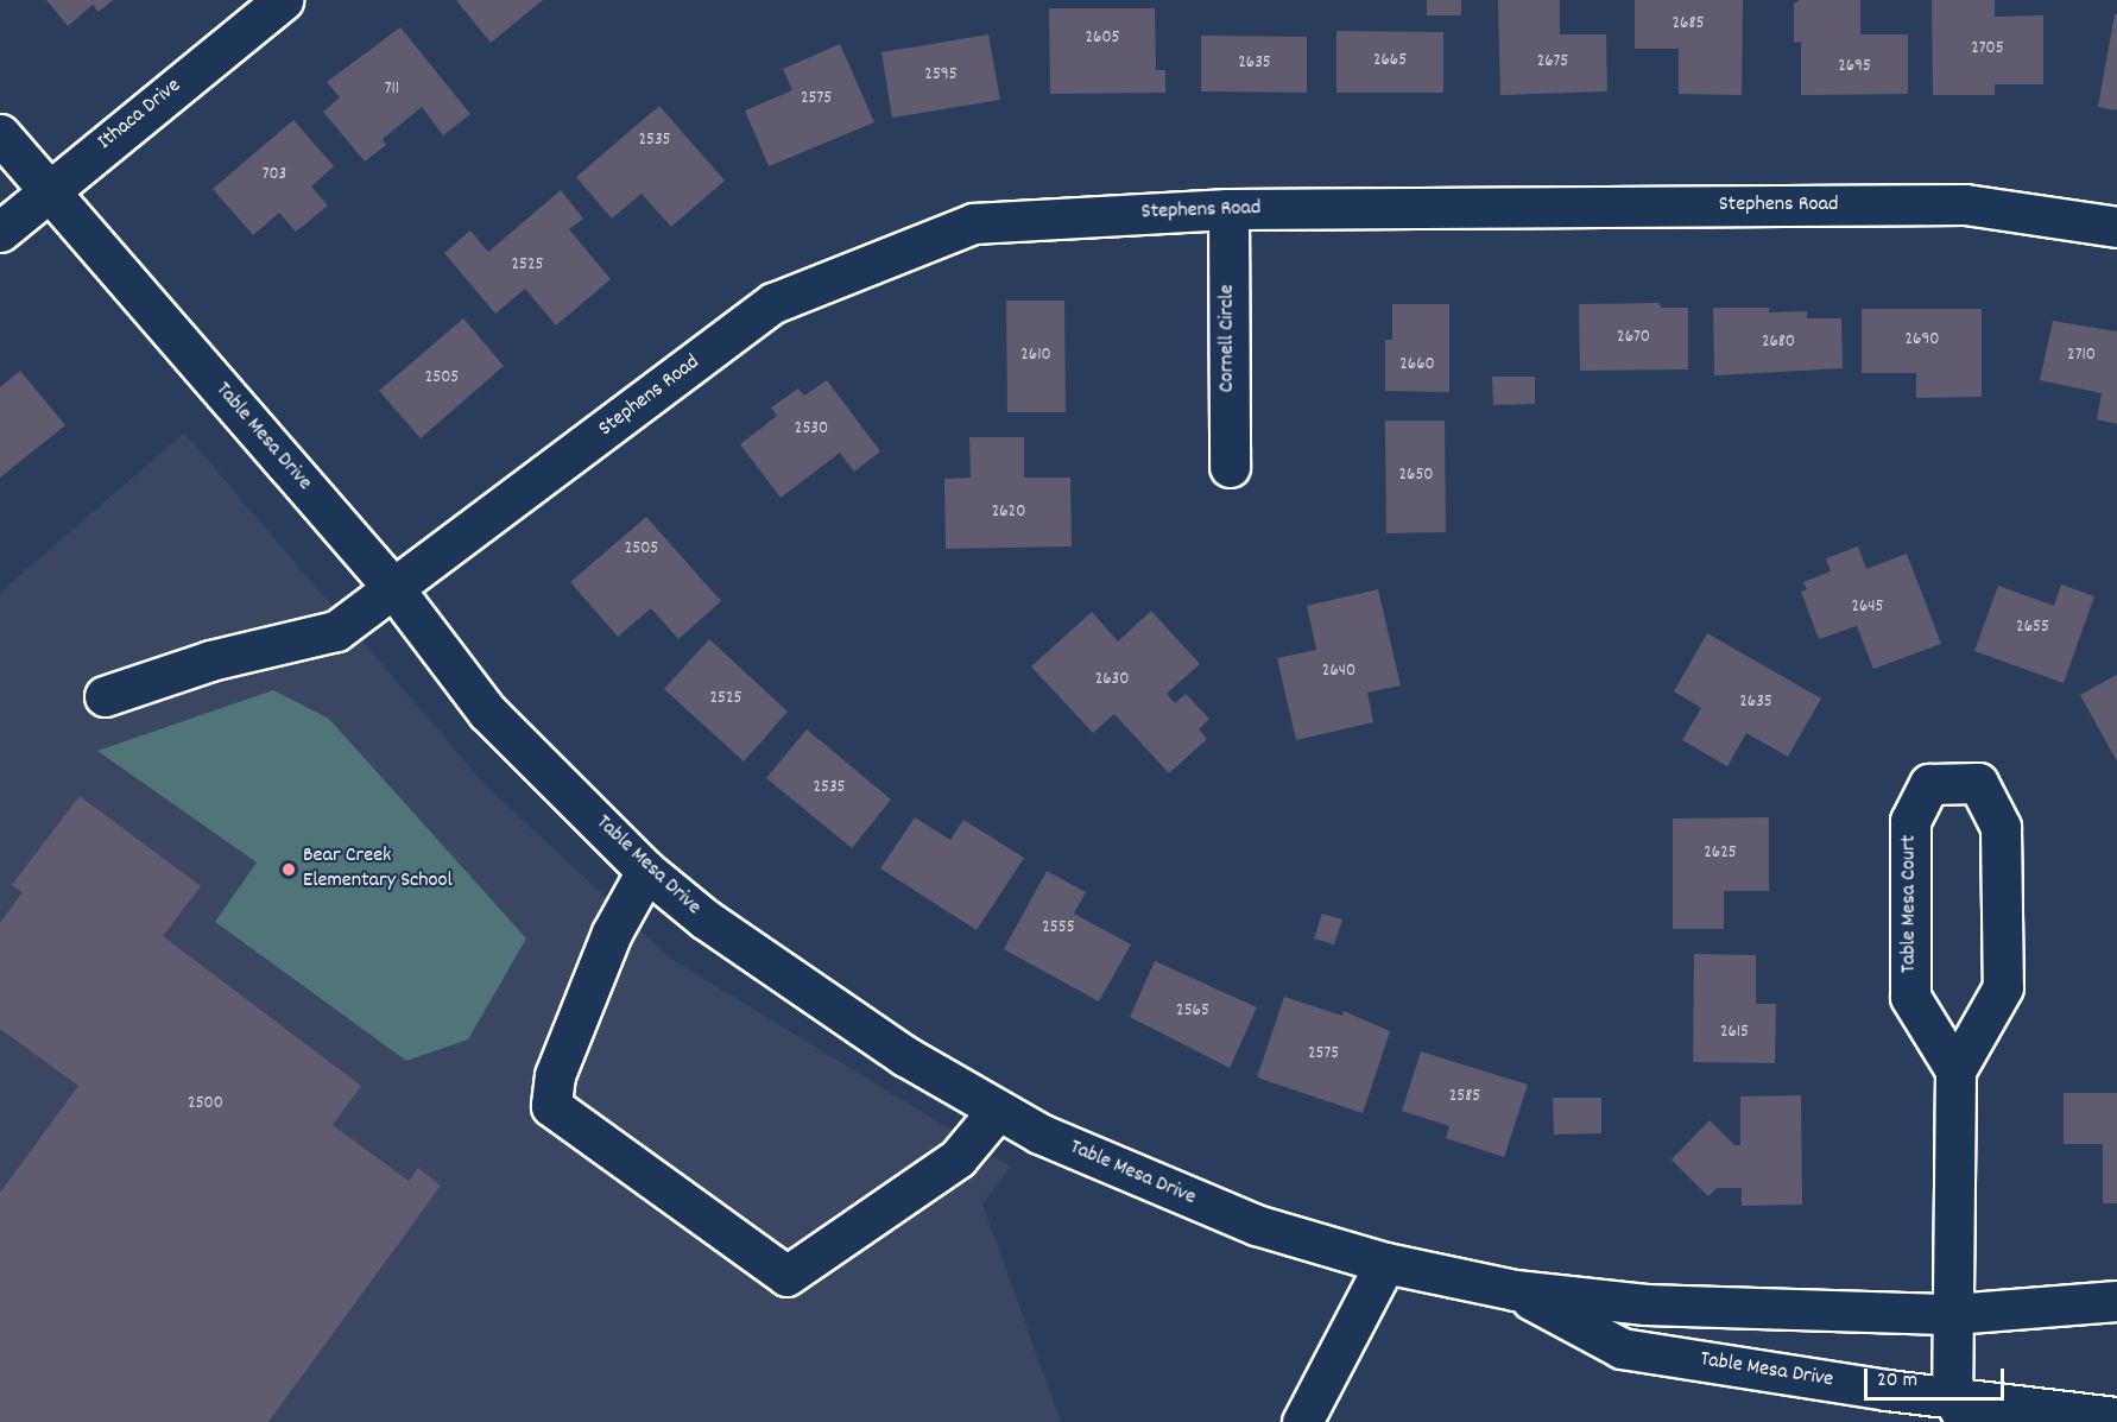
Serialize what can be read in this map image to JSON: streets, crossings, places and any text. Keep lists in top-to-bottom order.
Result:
{
  "streets": {
    "street": [
      "Ithaca Drive",
      "Stephens Road",
      "Cornell Circle",
      "Table Mesa Drive",
      "Table Mesa Court"
    ]
  },
  "crossings": [
    ["Ithaca Drive", "Table Mesa Drive"],
    ["Stephens Road", "Cornell Circle"],
    ["Stephens Road", "Table Mesa Drive"],
    ["Table Mesa Drive", "Table Mesa Court"]
  ],
  "places": ["Bear Creek Elementary School"],
  "house_numbers": [
    "2685",
    "2605",
    "2705",
    "2665",
    "2675",
    "2635",
    "2695",
    "2595",
    "711",
    "2575",
    "2535",
    "703",
    "2525",
    "2670",
    "2690",
    "2680",
    "2610",
    "2710",
    "2660",
    "2505",
    "2530",
    "2650",
    "2620",
    "2505",
    "2645",
    "2655",
    "2640",
    "2630",
    "2525",
    "2635",
    "2535",
    "2625",
    "2555",
    "2565",
    "2615",
    "2575",
    "2585",
    "2500"
  ],
  "scale_bar": "20 m"
}
